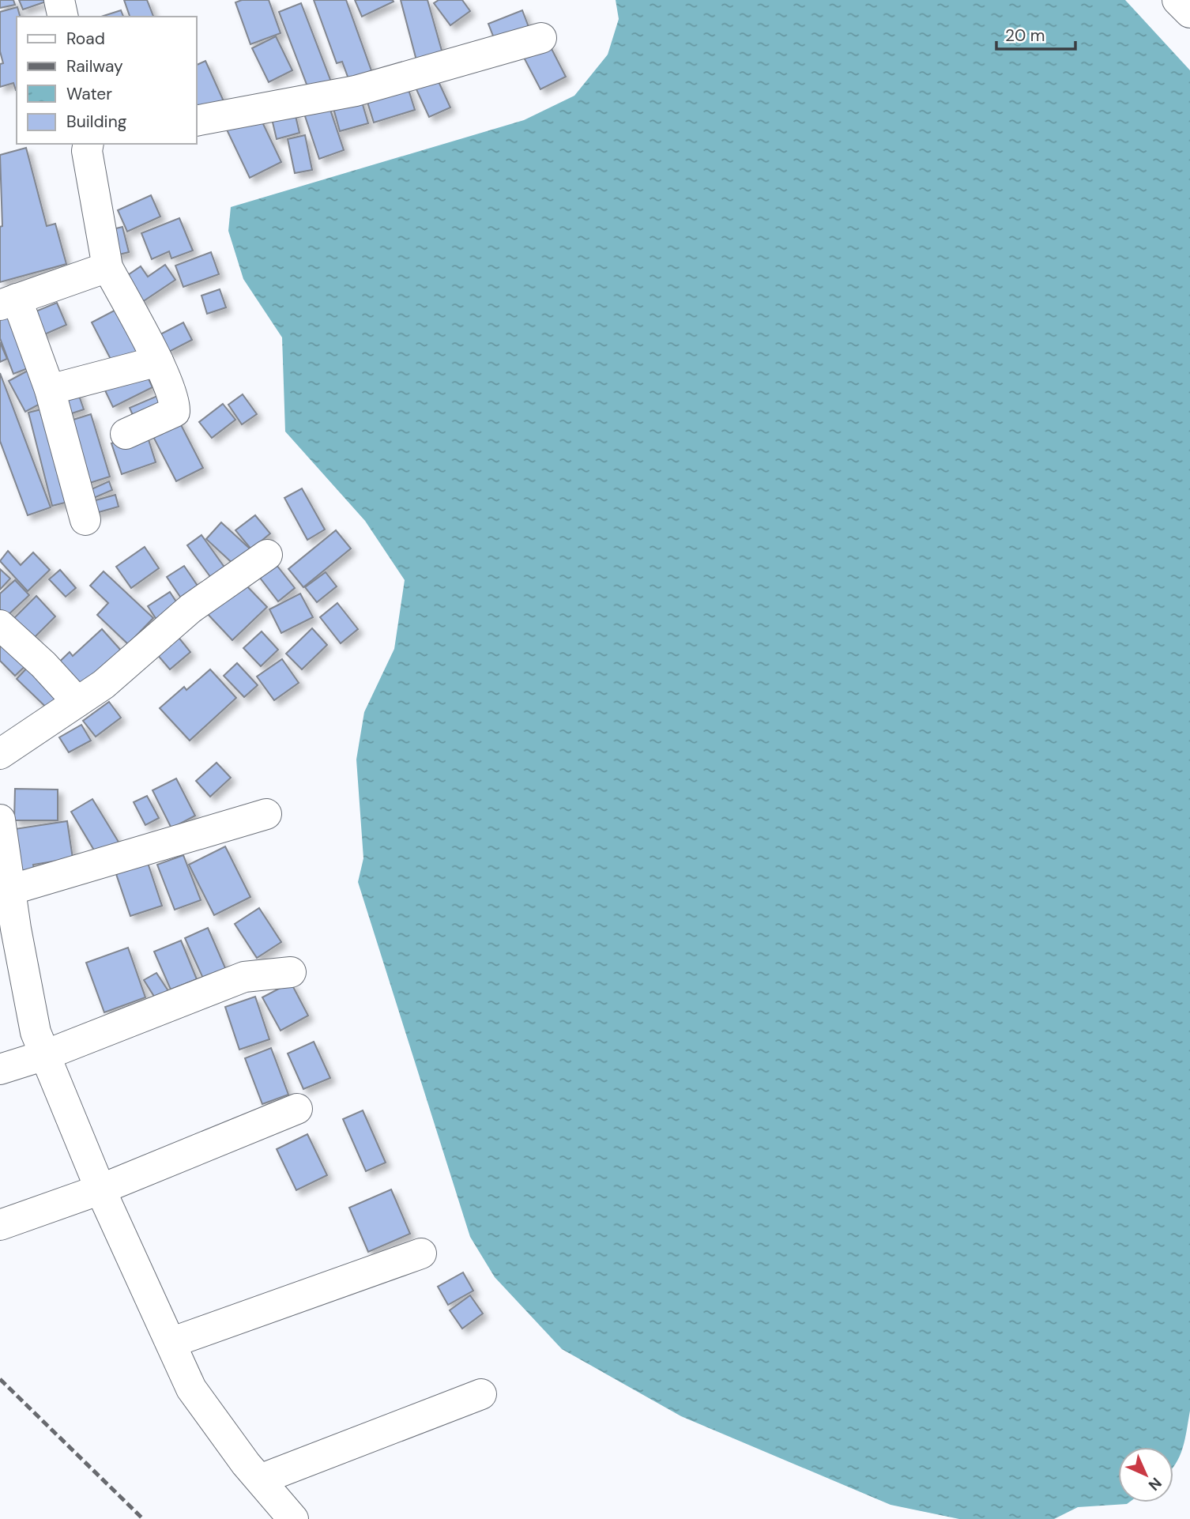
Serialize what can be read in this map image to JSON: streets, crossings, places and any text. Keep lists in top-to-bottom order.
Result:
{
  "legend": [
    "Road",
    "Railway",
    "Water",
    "Building"
  ],
  "scale_bar": "20 m",
  "north": "bottom right"
}
